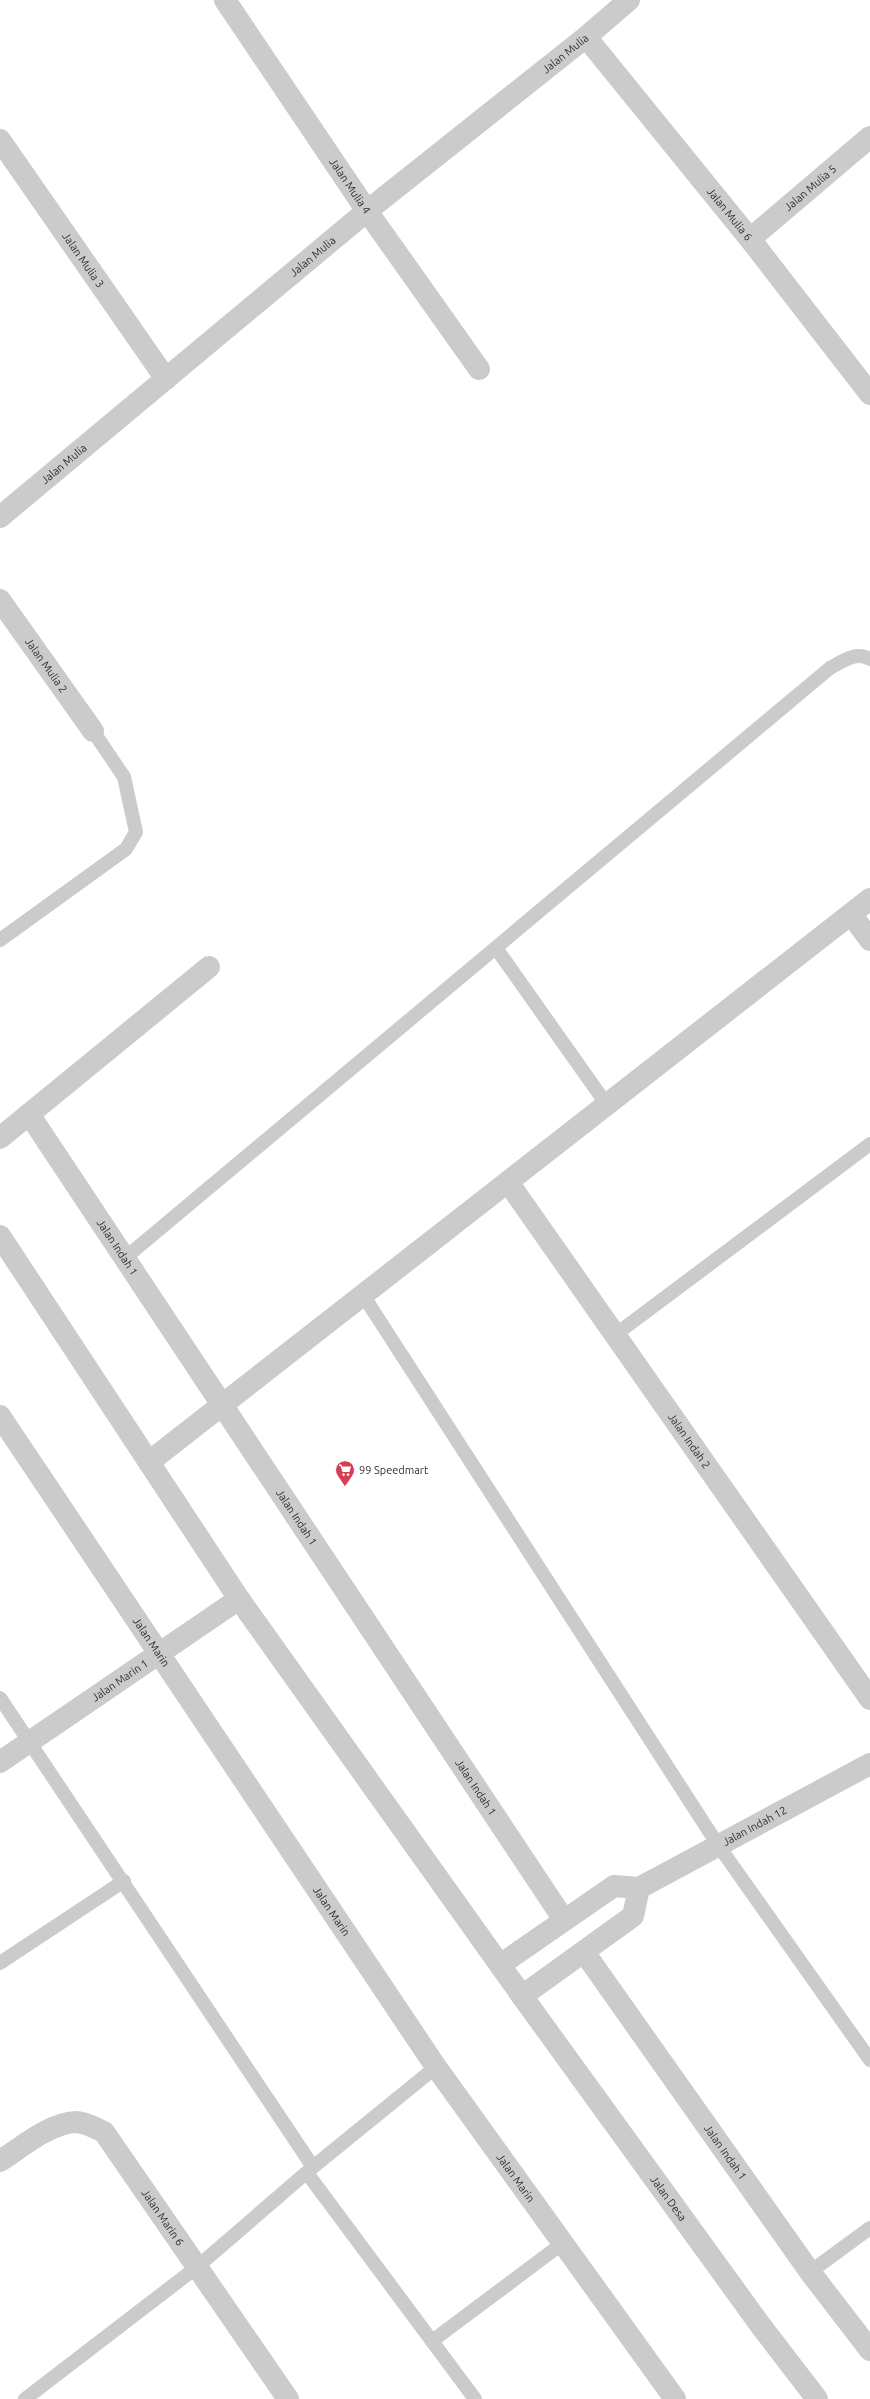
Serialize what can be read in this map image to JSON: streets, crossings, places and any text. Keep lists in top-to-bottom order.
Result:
{
  "streets": {
    "street": [
      "Jalan Mulia",
      "Jalan Mulia 4",
      "Jalan Mulia 5",
      "Jalan Mulia 6",
      "Jalan Mulia 3",
      "Jalan Mulia 2",
      "Jalan Indah 1",
      "Jalan Indah 2",
      "Jalan Marin",
      "Jalan Marin 1",
      "Jalan Indah 12",
      "Jalan Desa",
      "Jalan Marin 6"
    ]
  },
  "crossings": [
    ["Jalan Mulia", "Jalan Mulia 4"],
    ["Jalan Mulia", "Jalan Mulia 6"],
    ["Jalan Mulia", "Jalan Mulia 3"],
    ["Jalan Mulia 5", "Jalan Mulia 6"],
    ["Jalan Marin", "Jalan Marin 1"],
    ["Jalan Marin 1", "Jalan Desa"]
  ],
  "places": {
    "supermarket": ["99 Speedmart"]
  }
}
